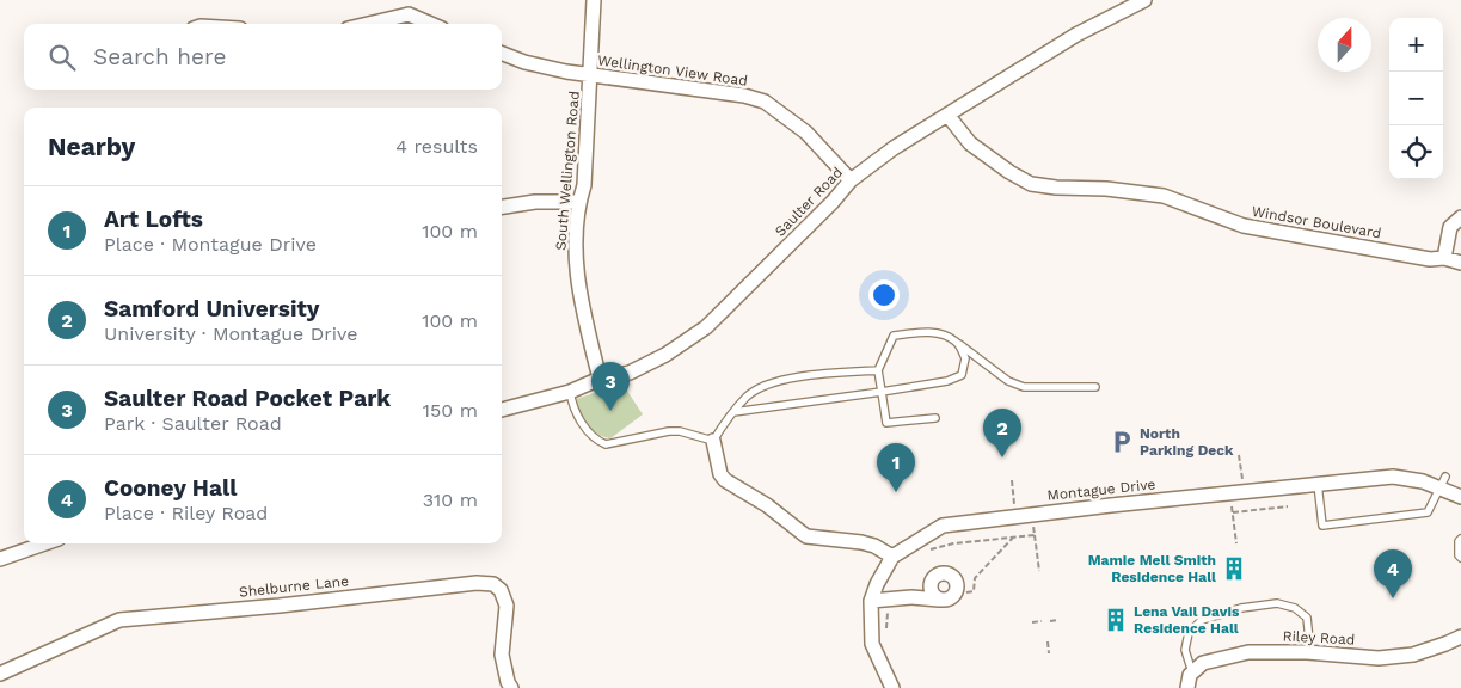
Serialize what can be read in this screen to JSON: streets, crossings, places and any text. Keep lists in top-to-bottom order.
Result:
{
  "streets": {
    "street": [
      "Wellington View Road",
      "South Wellington Road",
      "Saulter Road",
      "Windsor Boulevard",
      "Montague Drive",
      "Shelburne Lane",
      "Riley Road"
    ]
  },
  "crossings": [
    ["Wellington View Road", "South Wellington Road"],
    ["Wellington View Road", "Saulter Road"],
    ["South Wellington Road", "Saulter Road"],
    ["Saulter Road", "Windsor Boulevard"]
  ],
  "places": {
    "parking": ["North Parking Deck"],
    "building": ["Mamie Mell Smith Residence Hall", "Lena Vail Davis Residence Hall"]
  },
  "north": "top",
  "page": {
    "map_buttons": ["+", "−"],
    "search": "Search here",
    "heading": ["Nearby", "4 results"],
    "list": [
      {
        "mark": "1",
        "name": "Art Lofts",
        "note": "Place · Montague Drive",
        "value": "100 m"
      },
      {
        "mark": "2",
        "name": "Samford University",
        "note": "University · Montague Drive",
        "value": "100 m"
      },
      {
        "mark": "3",
        "name": "Saulter Road Pocket Park",
        "note": "Park · Saulter Road",
        "value": "150 m"
      },
      {
        "mark": "4",
        "name": "Cooney Hall",
        "note": "Place · Riley Road",
        "value": "310 m"
      }
    ],
    "pins": [
      "3",
      "2",
      "1",
      "4"
    ]
  }
}
